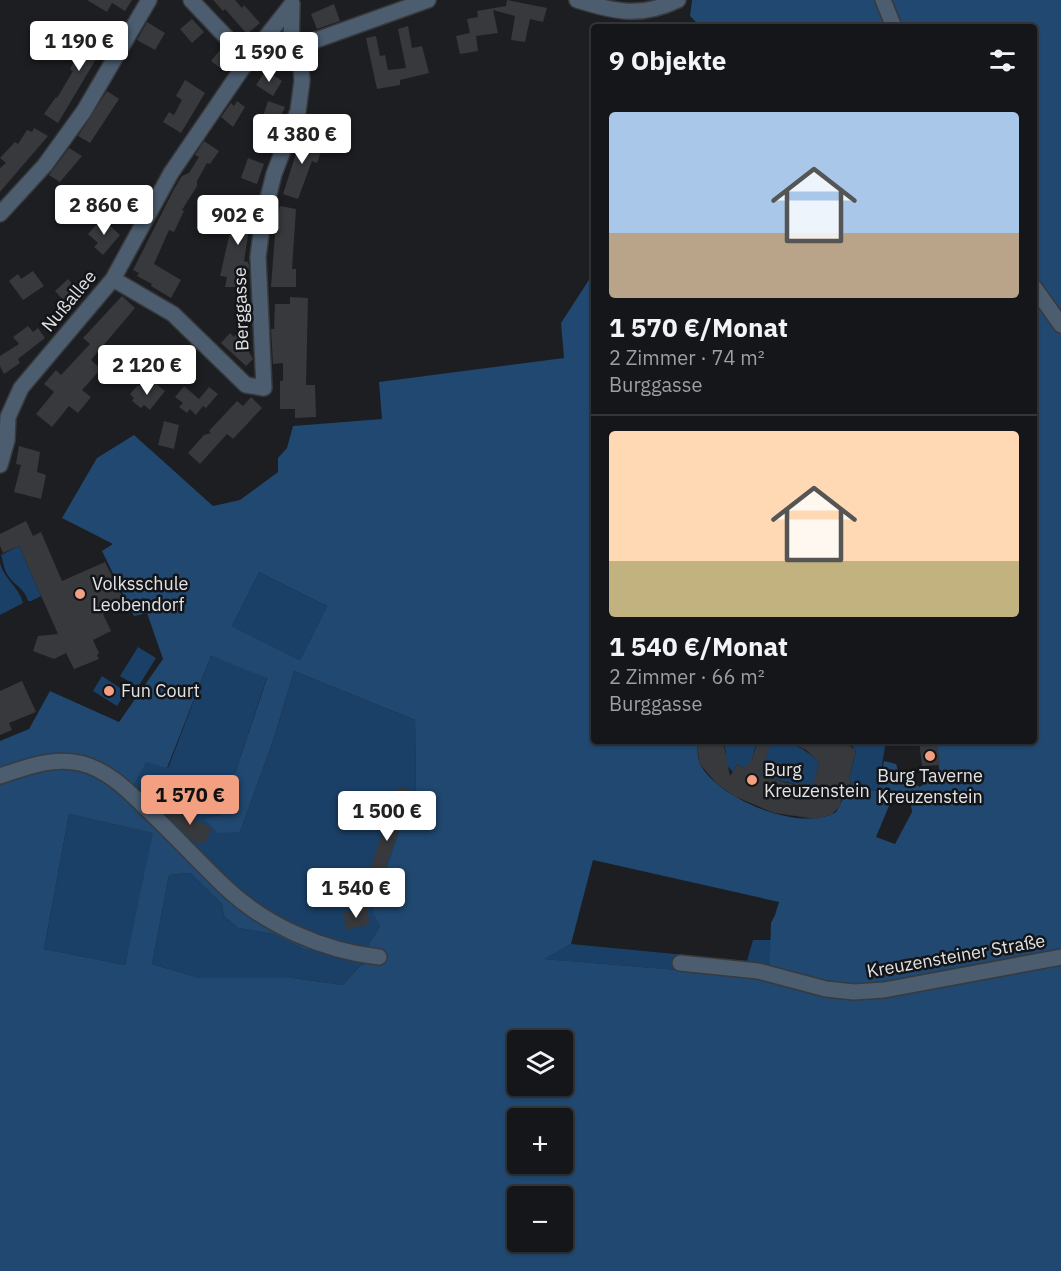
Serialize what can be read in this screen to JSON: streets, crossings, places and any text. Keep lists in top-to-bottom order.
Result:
{
  "streets": {
    "street": ["Nußallee", "Berggasse", "Kreuzensteiner Straße"]
  },
  "crossings": [
    ["Nußallee", "Berggasse"]
  ],
  "places": [
    "Volksschule Leobendorf",
    "Fun Court",
    "Burg Taverne Kreuzenstein",
    "Burg Kreuzenstein"
  ],
  "page": {
    "price": [
      "1 190 €",
      "1 590 €",
      "4 380 €",
      "2 860 €",
      "902 €",
      "2 120 €",
      "1 570 €",
      "1 500 €",
      "1 540 €"
    ],
    "heading": "9 Objekte",
    "list": [
      {
        "name": "1 570 €/Monat",
        "note": "2 Zimmer · 74 m² · Burggasse"
      },
      {
        "name": "1 540 €/Monat",
        "note": "2 Zimmer · 66 m² · Burggasse"
      }
    ],
    "map_buttons": ["+", "−"]
  }
}
